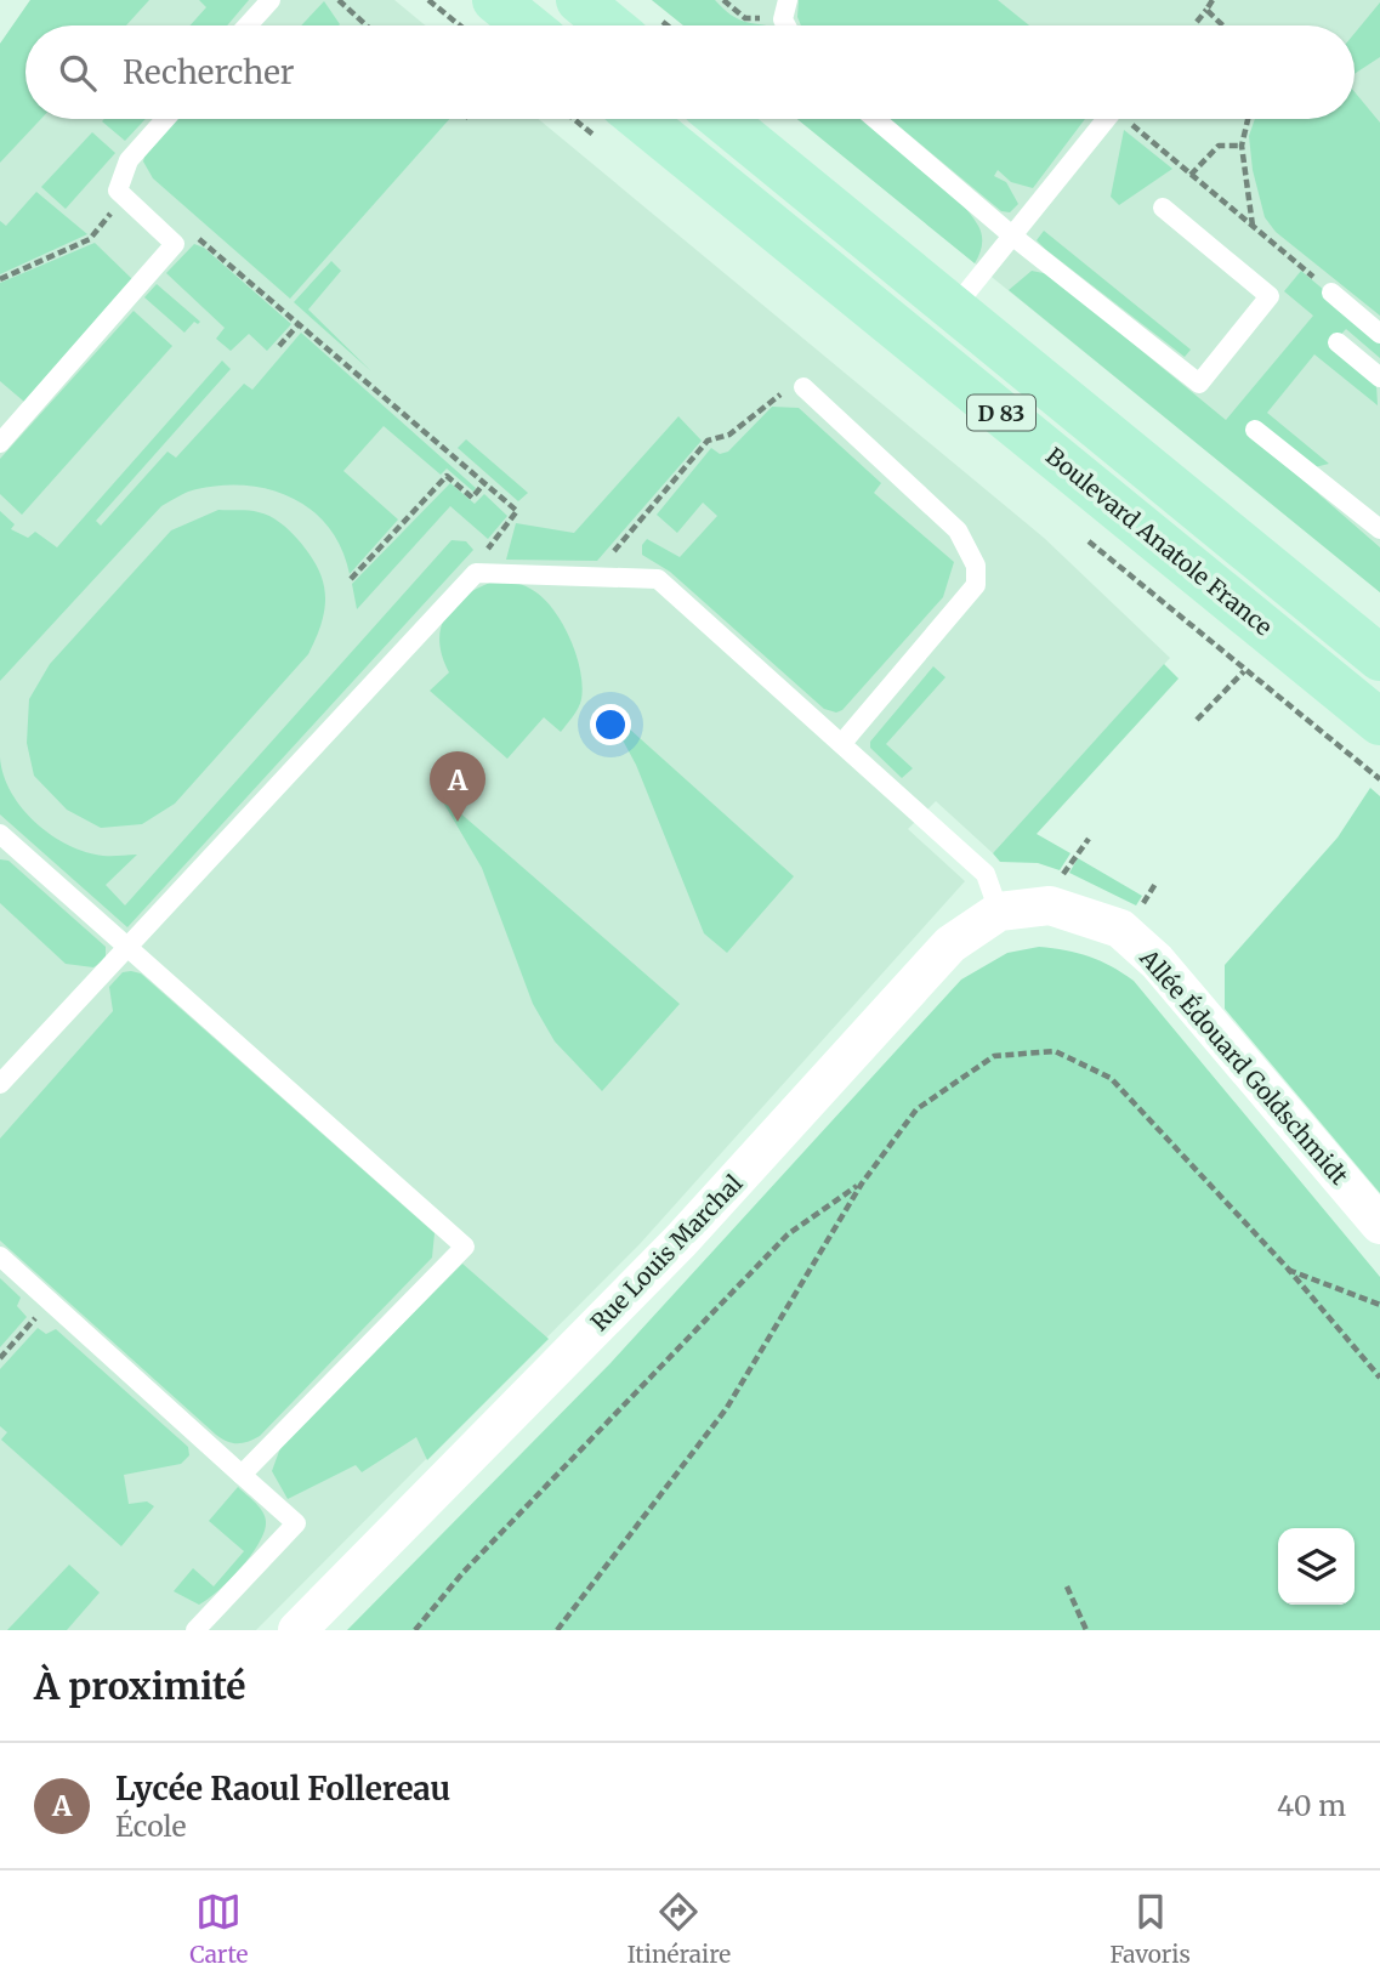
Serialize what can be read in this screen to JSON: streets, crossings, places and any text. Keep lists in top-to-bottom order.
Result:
{
  "streets": {
    "main road": ["D 83", "Boulevard Anatole France"],
    "street": ["Allée Édouard Goldschmidt", "Rue Louis Marchal"]
  },
  "crossings": [
    ["Allée Édouard Goldschmidt", "Rue Louis Marchal"]
  ],
  "page": {
    "search": "Rechercher",
    "pins": "A",
    "heading": "À proximité",
    "list": [
      {
        "mark": "A",
        "name": "Lycée Raoul Follereau",
        "note": "École",
        "value": "40 m"
      }
    ],
    "nav": ["Carte", "Itinéraire", "Favoris"]
  }
}
